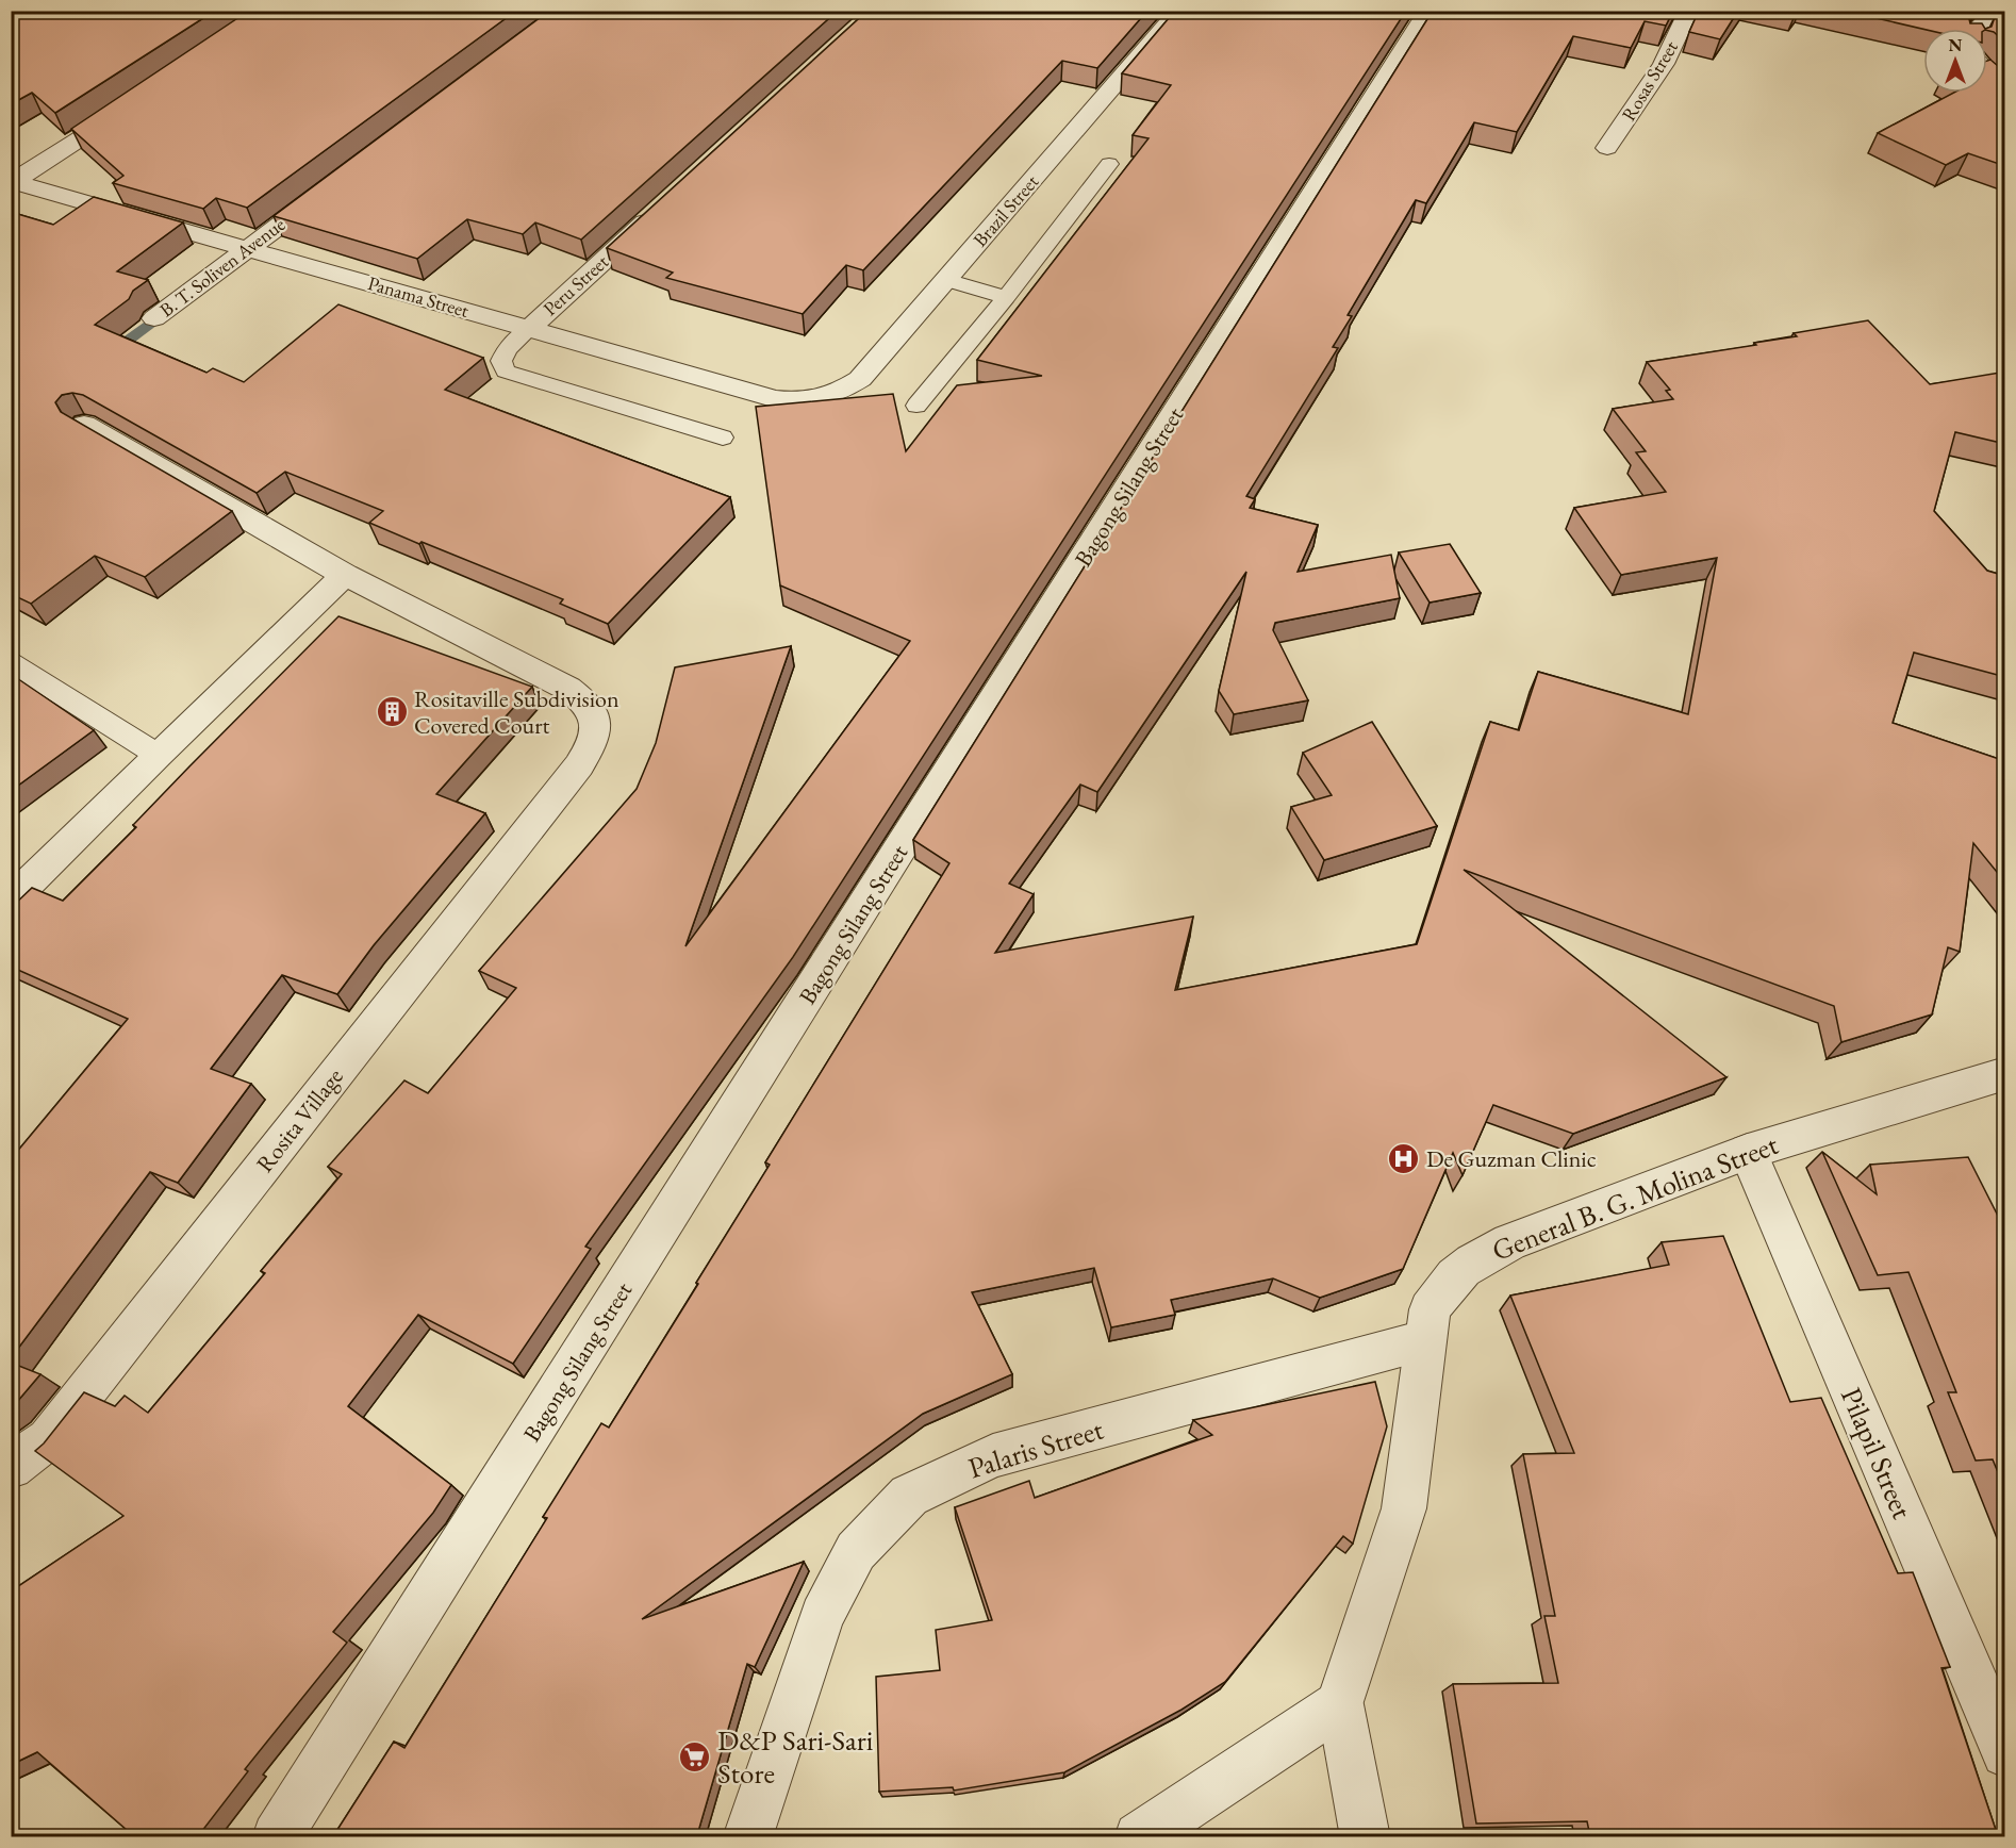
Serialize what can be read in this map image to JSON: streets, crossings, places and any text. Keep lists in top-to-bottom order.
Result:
{
  "streets": {
    "street": [
      "Rosas Street",
      "Brazil Street",
      "B. T. Soliven Avenue",
      "Peru Street",
      "Panama Street",
      "Bagong Silang Street",
      "Rosita Village",
      "General B. G. Molina Street",
      "Palaris Street",
      "Pilapil Street"
    ]
  },
  "crossings": [
    ["Brazil Street", "Panama Street"],
    ["B. T. Soliven Avenue", "Panama Street"],
    ["Peru Street", "Panama Street"],
    ["General B. G. Molina Street", "Palaris Street"],
    ["General B. G. Molina Street", "Pilapil Street"]
  ],
  "places": {
    "building": ["Rositaville Subdivision Covered Court"],
    "hospital": ["De Guzman Clinic"],
    "supermarket": ["D&P Sari-Sari Store"]
  },
  "north": "top"
}
